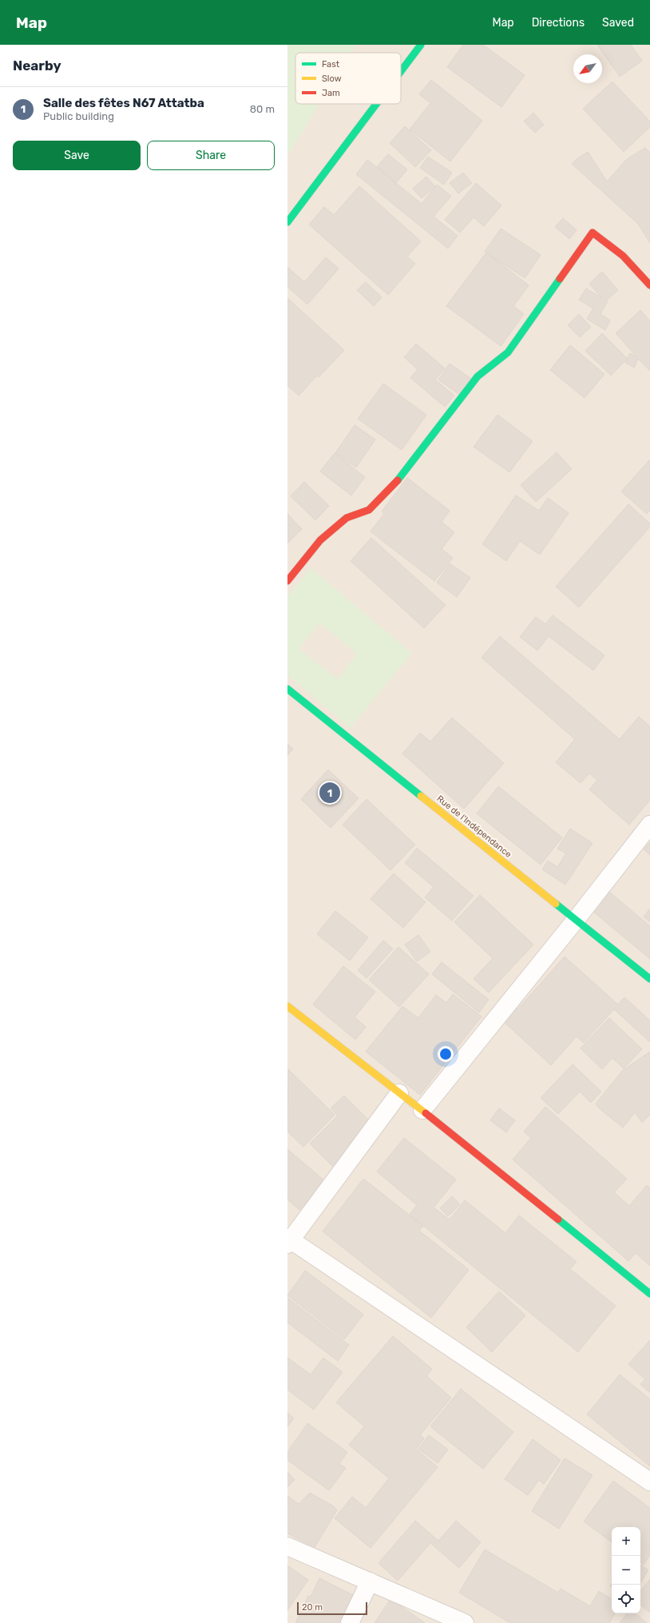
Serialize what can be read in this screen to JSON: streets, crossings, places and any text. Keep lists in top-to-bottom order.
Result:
{
  "streets": {
    "street": ["Rue de l'Indépendance"]
  },
  "legend": ["Fast", "Slow", "Jam"],
  "scale_bar": "20 m",
  "north": "bottom left",
  "page": {
    "header": "Map",
    "nav": ["Map", "Directions", "Saved"],
    "heading": "Nearby",
    "list": [
      {
        "mark": "1",
        "name": "Salle des fêtes N67 Attatba",
        "note": "Public building",
        "value": "80 m"
      }
    ],
    "buttons": ["Save", "Share"],
    "pins": "1",
    "map_buttons": ["+", "−"],
    "scale": "20 m"
  }
}
